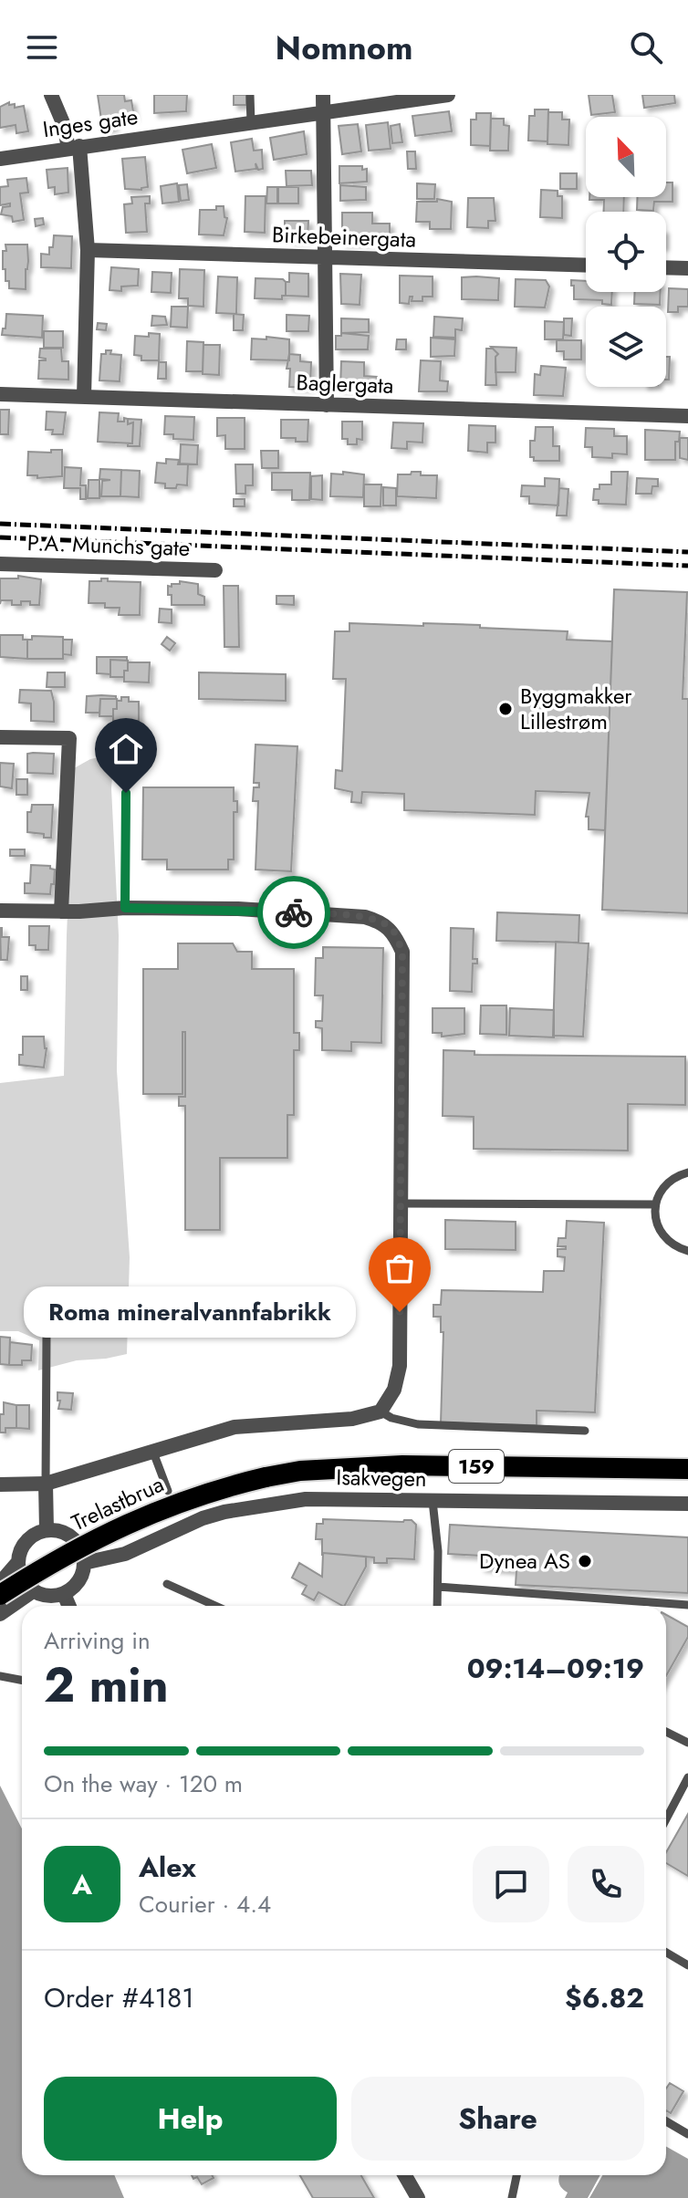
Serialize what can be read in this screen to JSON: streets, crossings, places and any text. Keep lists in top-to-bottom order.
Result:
{
  "streets": {
    "highway": ["159", "Trelastbrua"],
    "street": [
      "Inges gate",
      "Birkebeinergata",
      "Baglergata",
      "P.A. Munchs gate",
      "Isakvegen"
    ]
  },
  "places": ["Byggmakker Lillestrøm", "Roma mineralvannfabrikk", "Dynea AS"],
  "north": "top left",
  "page": {
    "header": "Nomnom",
    "bubble": "Roma mineralvannfabrikk",
    "heading": ["2 min", "Arriving in", "09:14–09:19"],
    "panel": [
      "Alex",
      "Courier · 4.4",
      "Order #4181",
      "$6.82"
    ],
    "bar": "On the way · 120 m",
    "round": "A",
    "buttons": ["Help", "Share"]
  }
}
